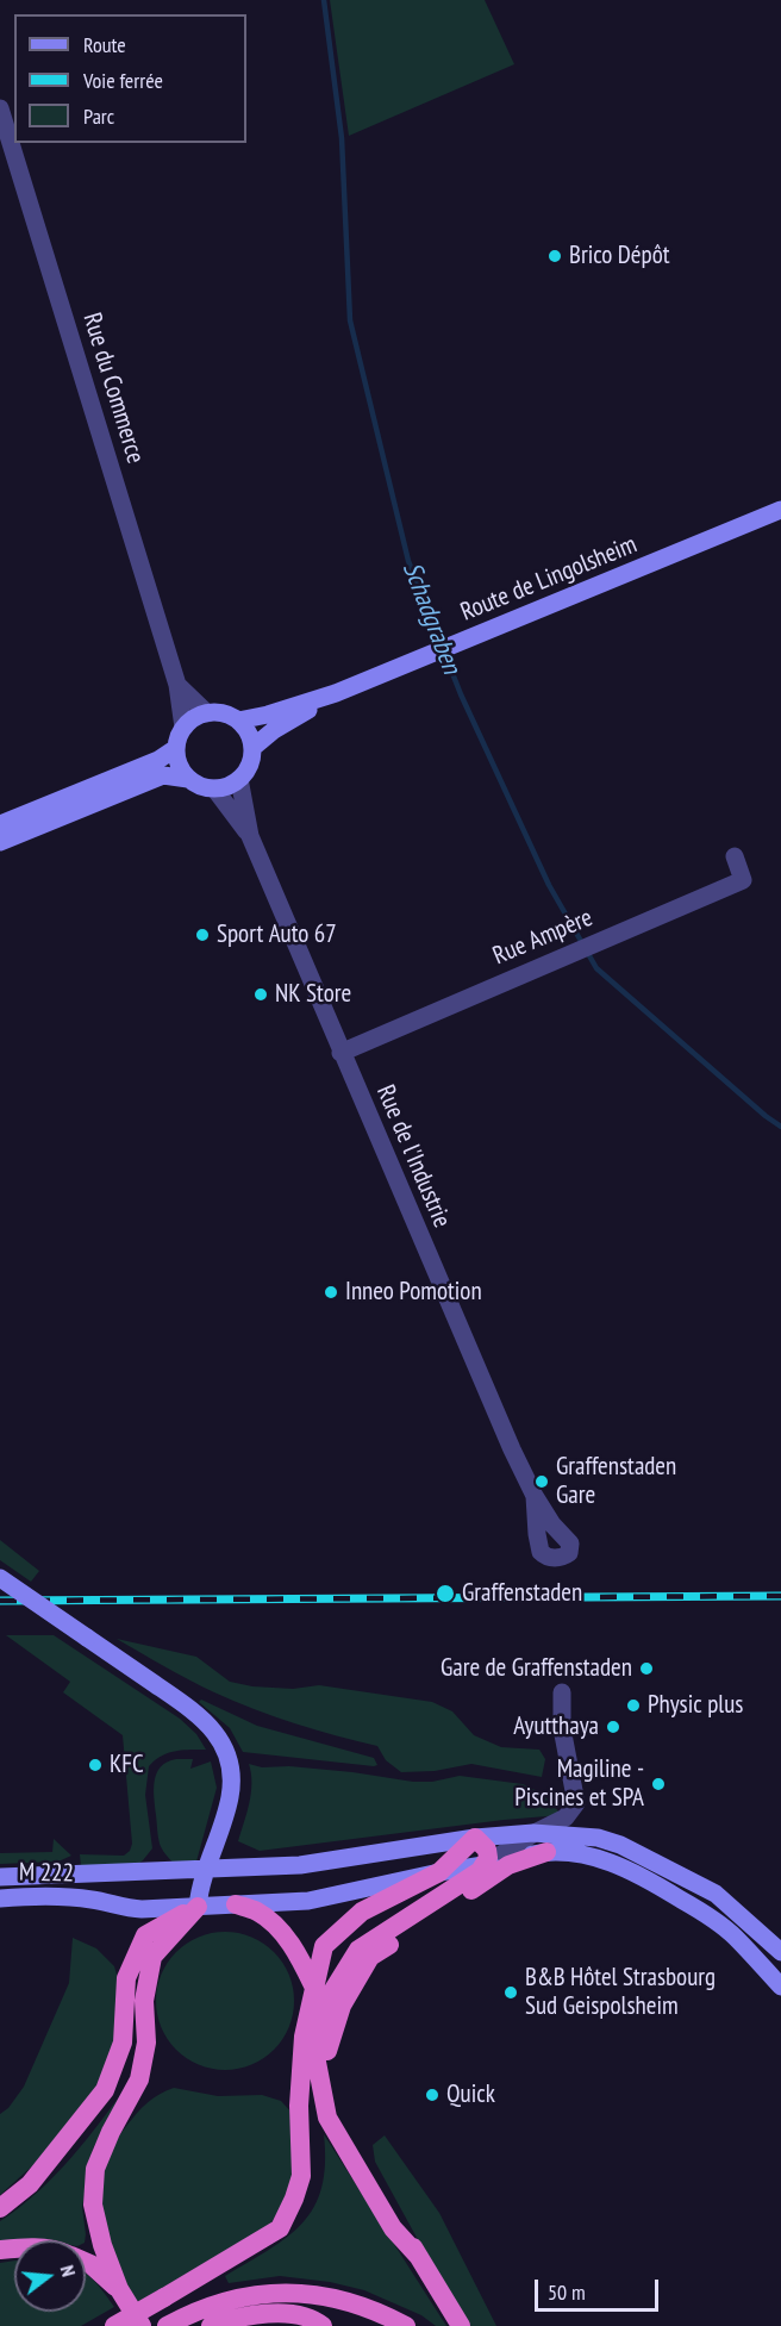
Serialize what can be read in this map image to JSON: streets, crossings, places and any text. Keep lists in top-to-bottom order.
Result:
{
  "streets": {
    "main road": ["Route de Lingolsheim", "M 222"],
    "street": ["Rue du Commerce", "Rue Ampère", "Rue de l'Industrie"]
  },
  "crossings": [
    ["Rue du Commerce", "Rue de l'Industrie"],
    ["Rue Ampère", "Rue de l'Industrie"]
  ],
  "water": ["Schadgraben"],
  "places": [
    "Brico Dépôt",
    "Sport Auto 67",
    "NK Store",
    "Inneo Pomotion",
    "Graffenstaden Gare",
    "Graffenstaden",
    "Gare de Graffenstaden",
    "Physic plus",
    "Ayutthaya",
    "KFC",
    "Magiline - Piscines et SPA",
    "B&B Hôtel Strasbourg Sud Geispolsheim",
    "Quick"
  ],
  "legend": ["Route", "Voie ferrée", "Parc"],
  "scale_bar": "50 m",
  "north": "right"
}
